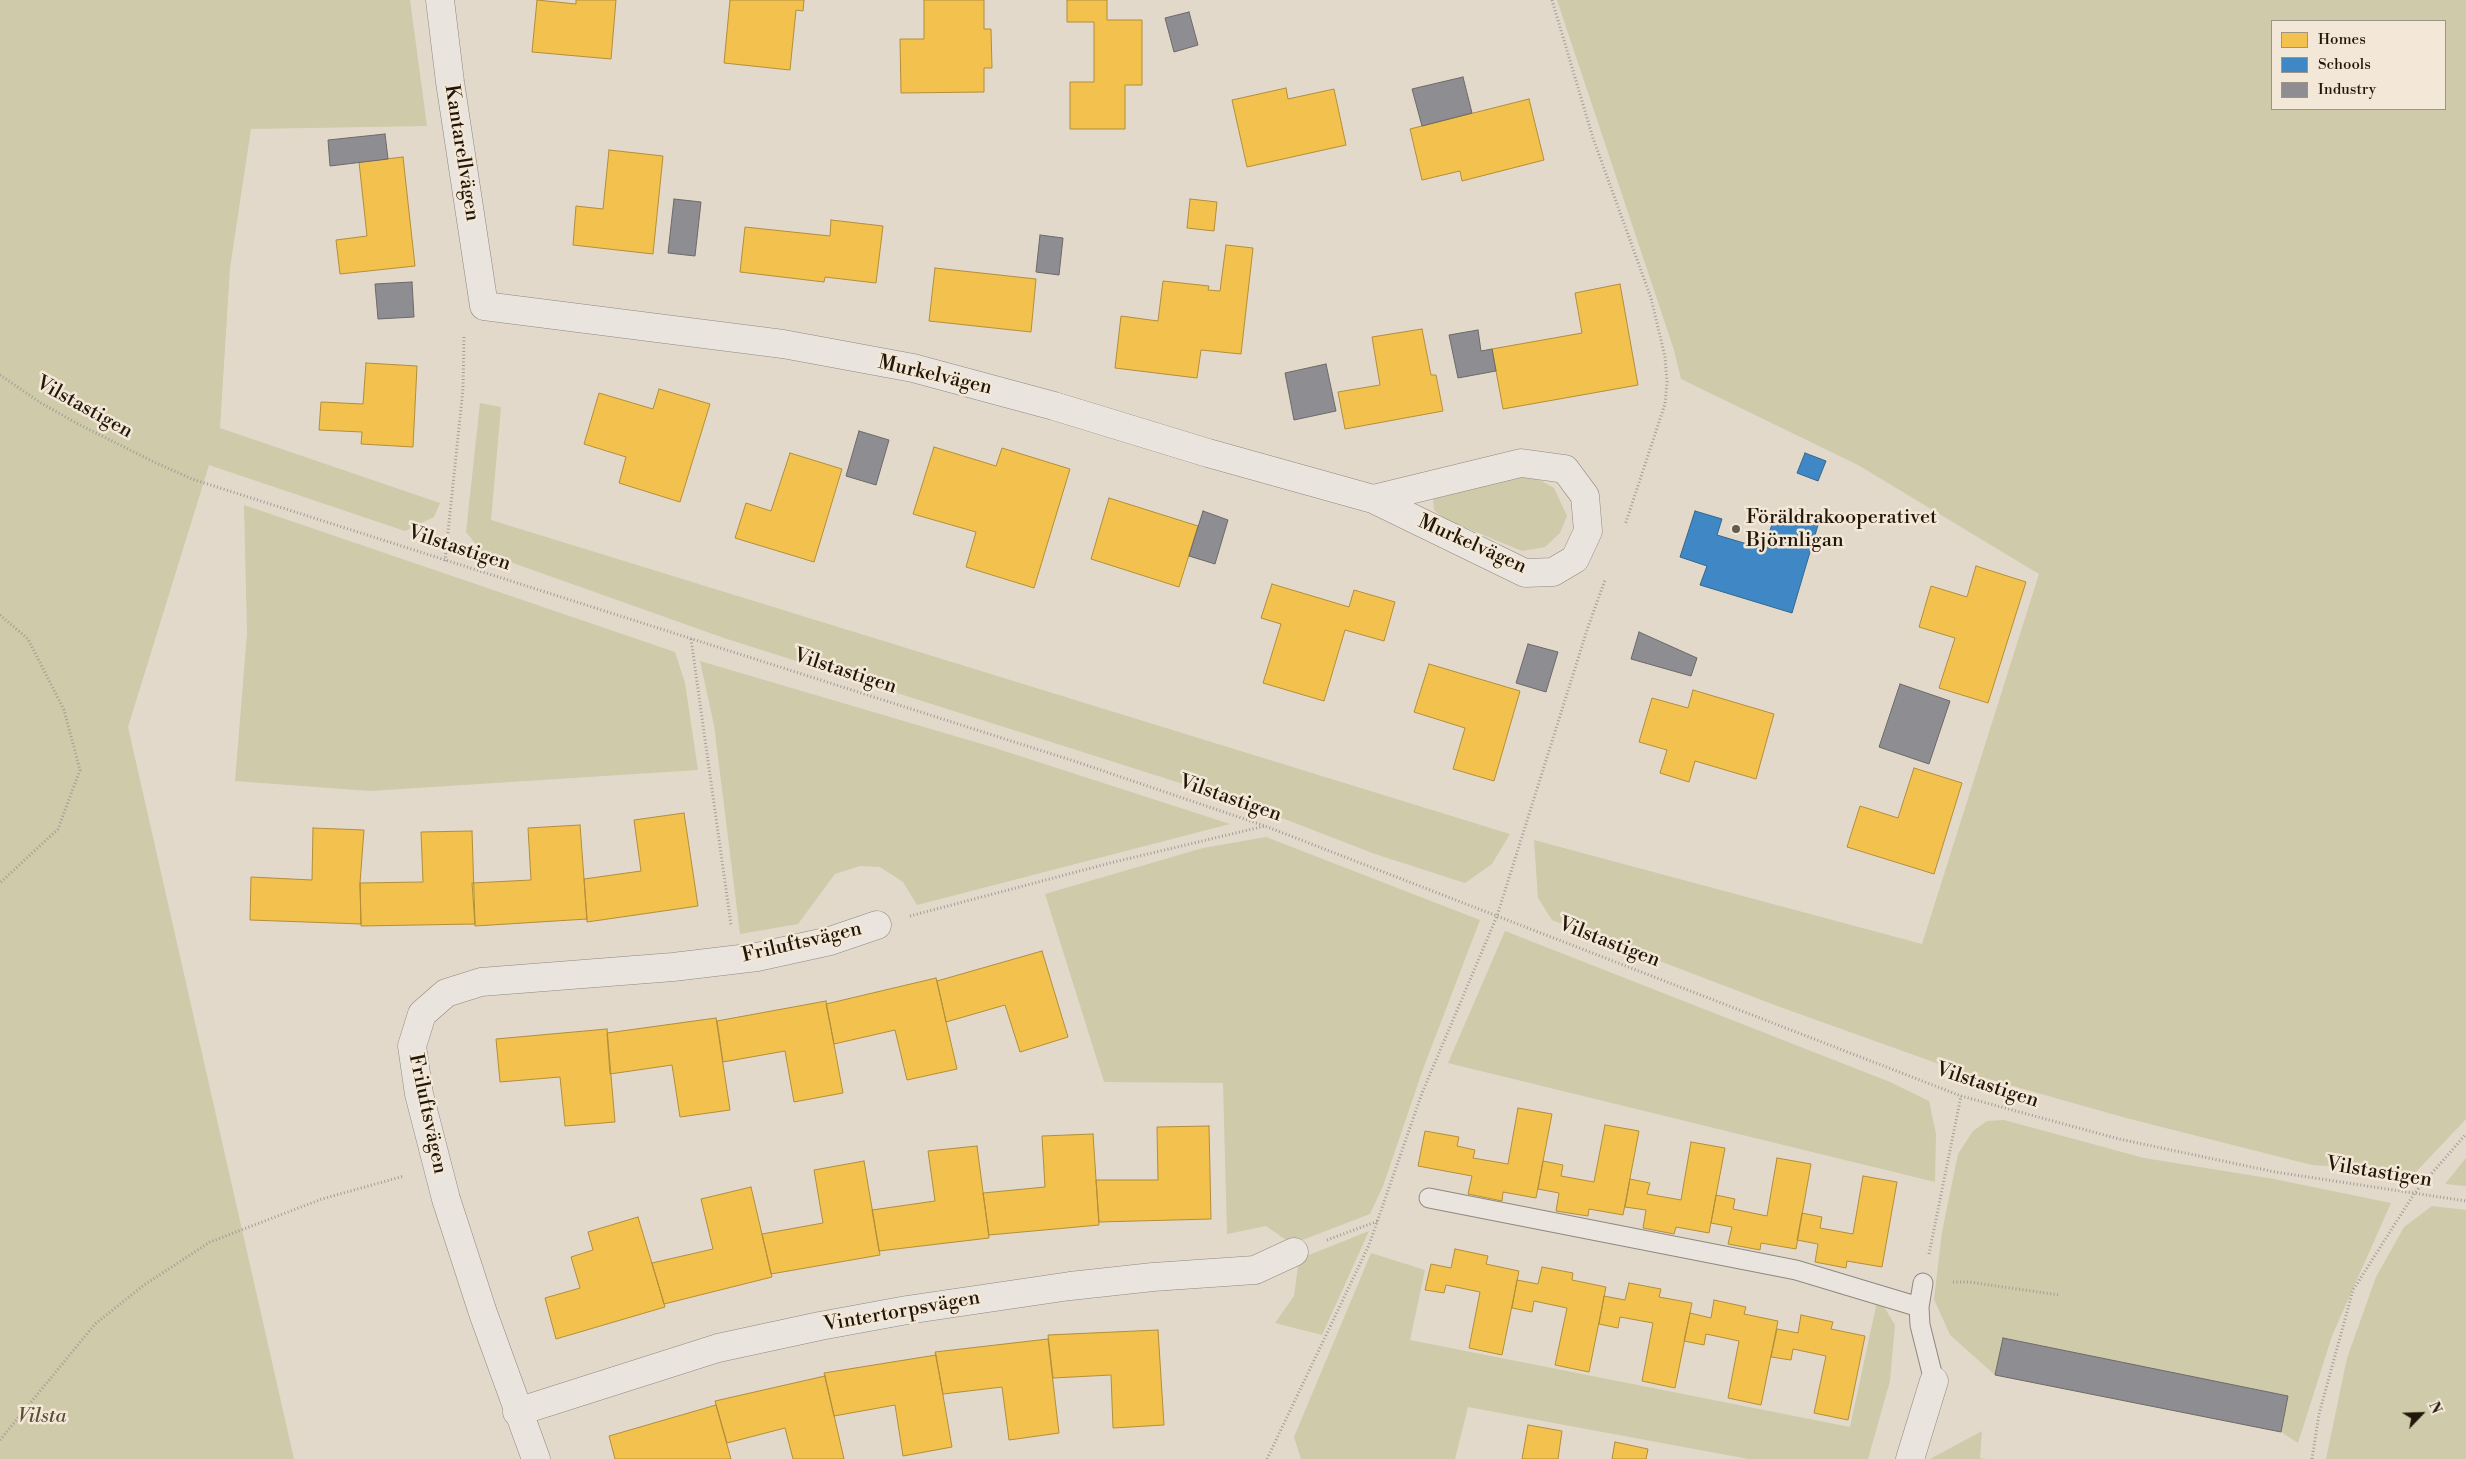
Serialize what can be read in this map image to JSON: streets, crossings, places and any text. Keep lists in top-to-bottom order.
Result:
{
  "streets": {
    "street": [
      "Kantarellvägen",
      "Murkelvägen",
      "Friluftsvägen",
      "Vintertorpsvägen"
    ],
    "path": ["Vilstastigen"]
  },
  "crossings": [
    ["Kantarellvägen", "Murkelvägen"],
    ["Friluftsvägen", "Vintertorpsvägen"]
  ],
  "parks": ["Vilsta"],
  "places": ["Föräldrakooperativet Björnligan"],
  "legend": ["Homes", "Schools", "Industry"],
  "north": "top right"
}
